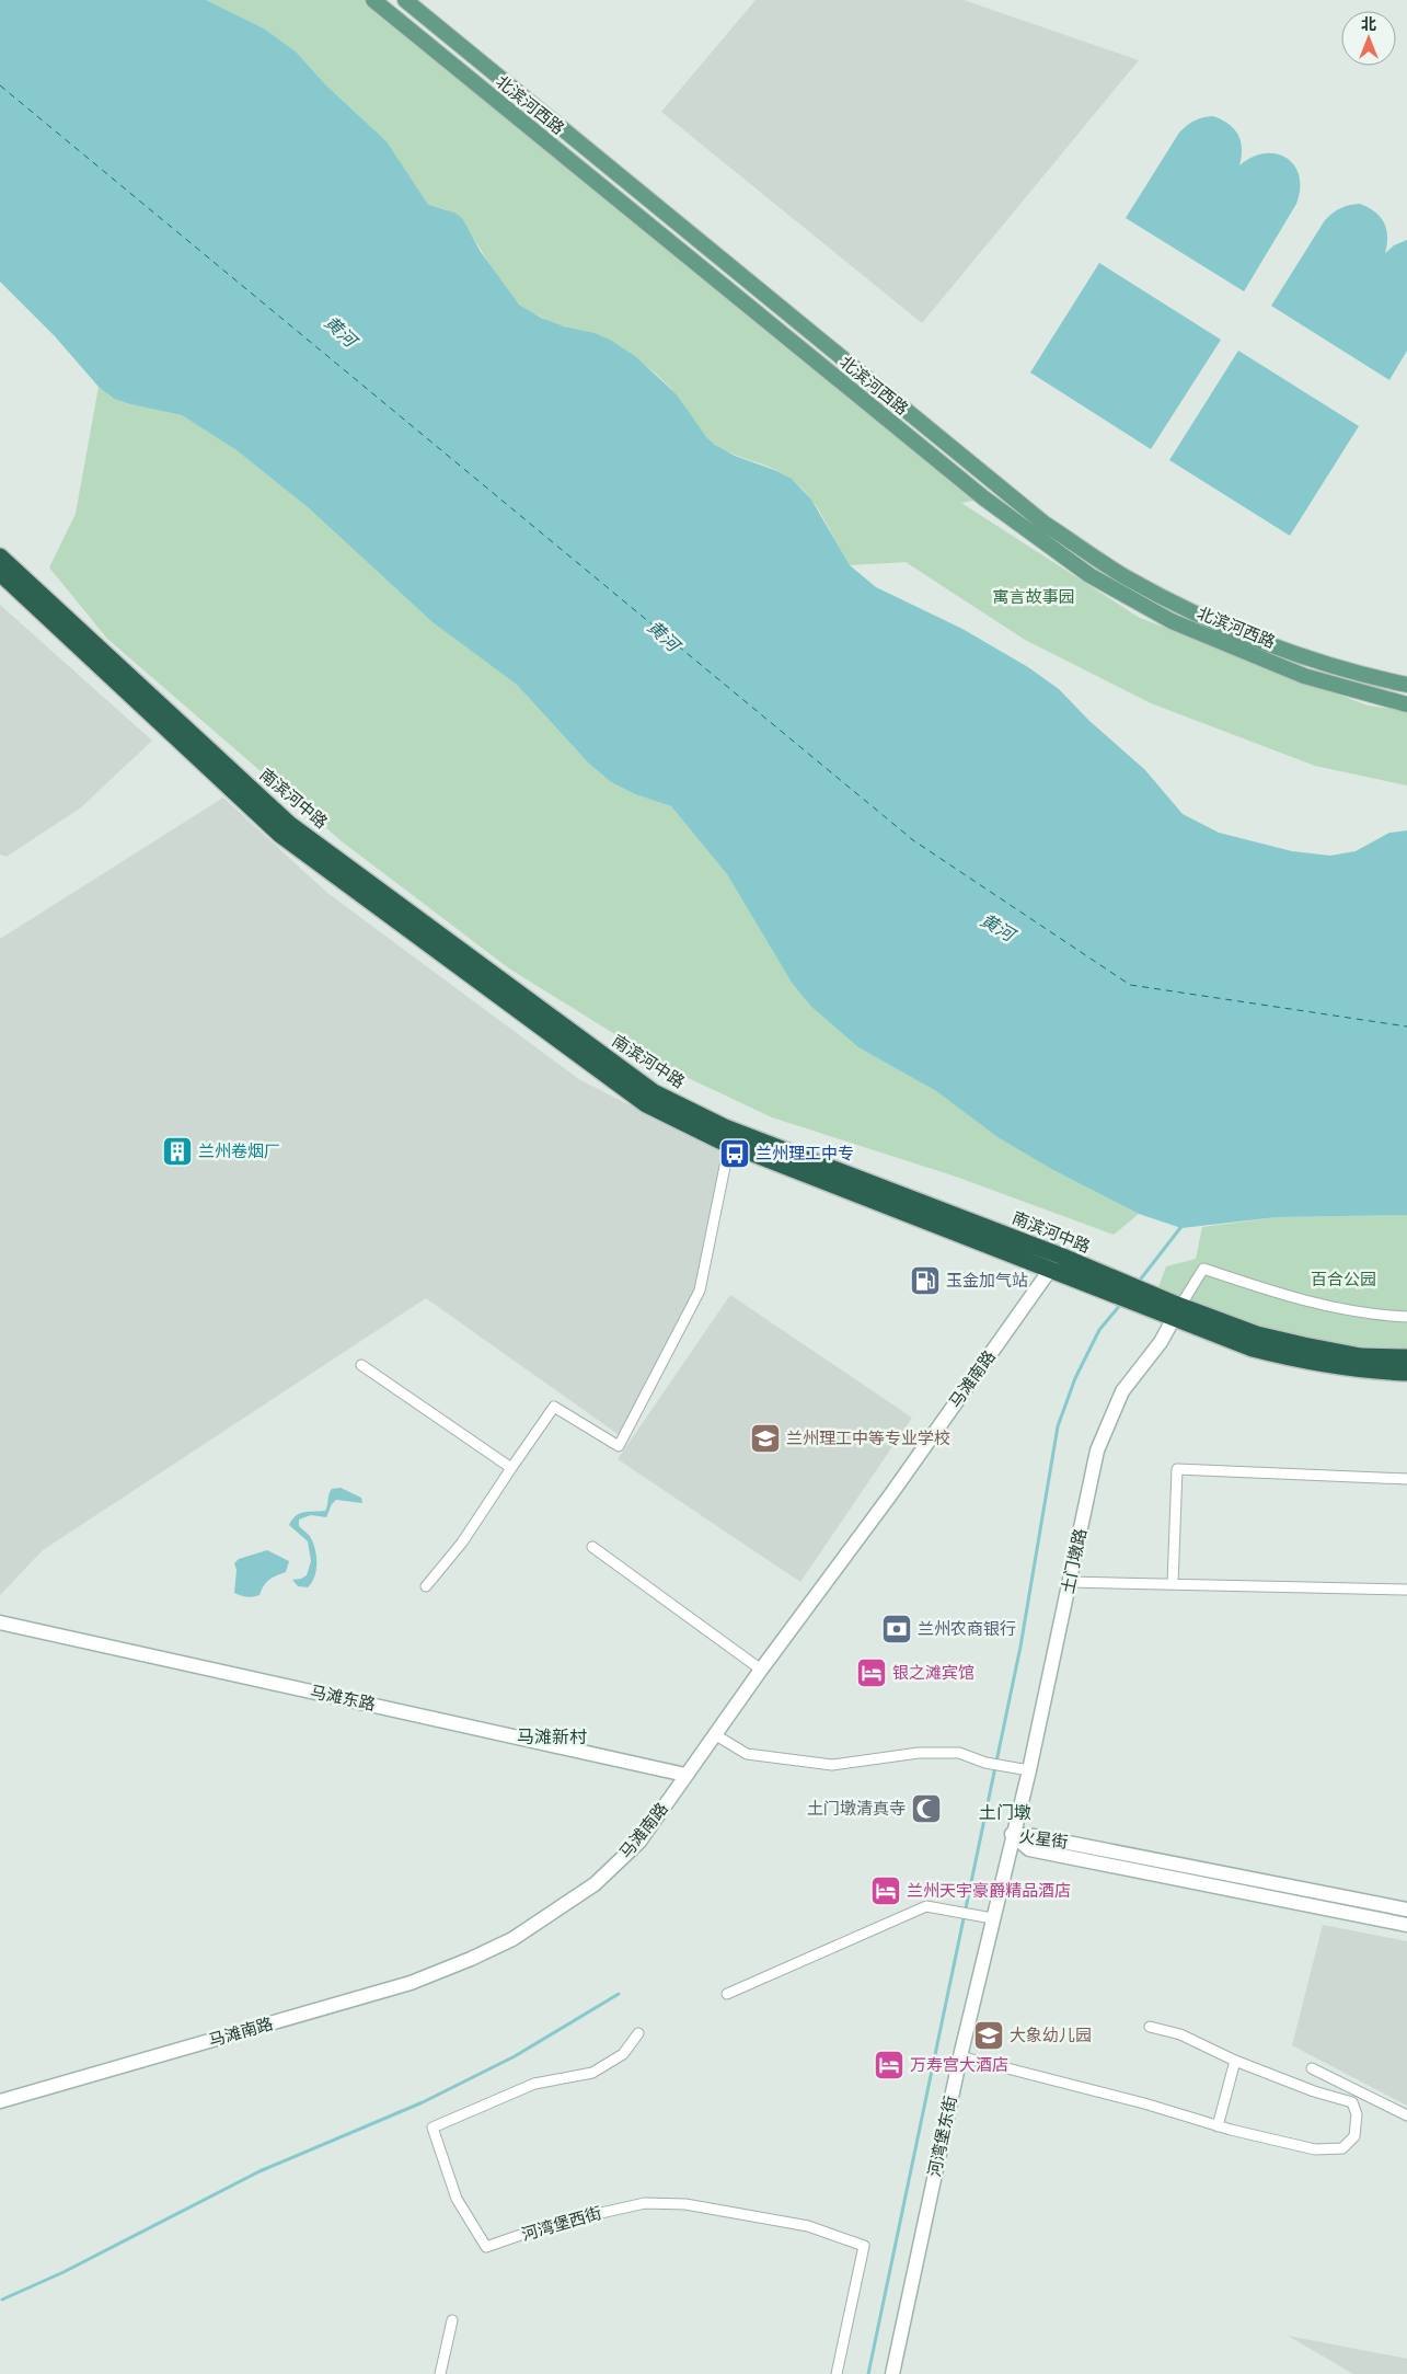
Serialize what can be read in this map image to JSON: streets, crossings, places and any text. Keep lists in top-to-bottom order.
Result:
{
  "streets": {
    "highway": ["南滨河中路"],
    "main road": [
      "北滨河西路",
      "马滩南路",
      "土门墩路",
      "马滩东路",
      "火星街",
      "河湾堡东街"
    ],
    "street": ["河湾堡西街"]
  },
  "crossings": [
    ["南滨河中路", "马滩南路"],
    ["南滨河中路", "土门墩路"],
    ["马滩南路", "马滩东路"],
    ["土门墩路", "火星街"],
    ["土门墩路", "河湾堡东街"],
    ["火星街", "河湾堡东街"]
  ],
  "districts": ["马滩新村", "土门墩"],
  "water": ["黄河"],
  "parks": ["寓言故事园", "百合公园"],
  "places": {
    "building": ["兰州卷烟厂"],
    "bus stop": ["兰州理工中专"],
    "fuel station": ["玉金加气站"],
    "school or university": ["兰州理工中等专业学校", "大象幼儿园"],
    "bank": ["兰州农商银行"],
    "hotel": ["银之滩宾馆", "兰州天宇豪爵精品酒店", "万寿宫大酒店"],
    "mosque": ["土门墩清真寺"]
  },
  "north": "top"
}
